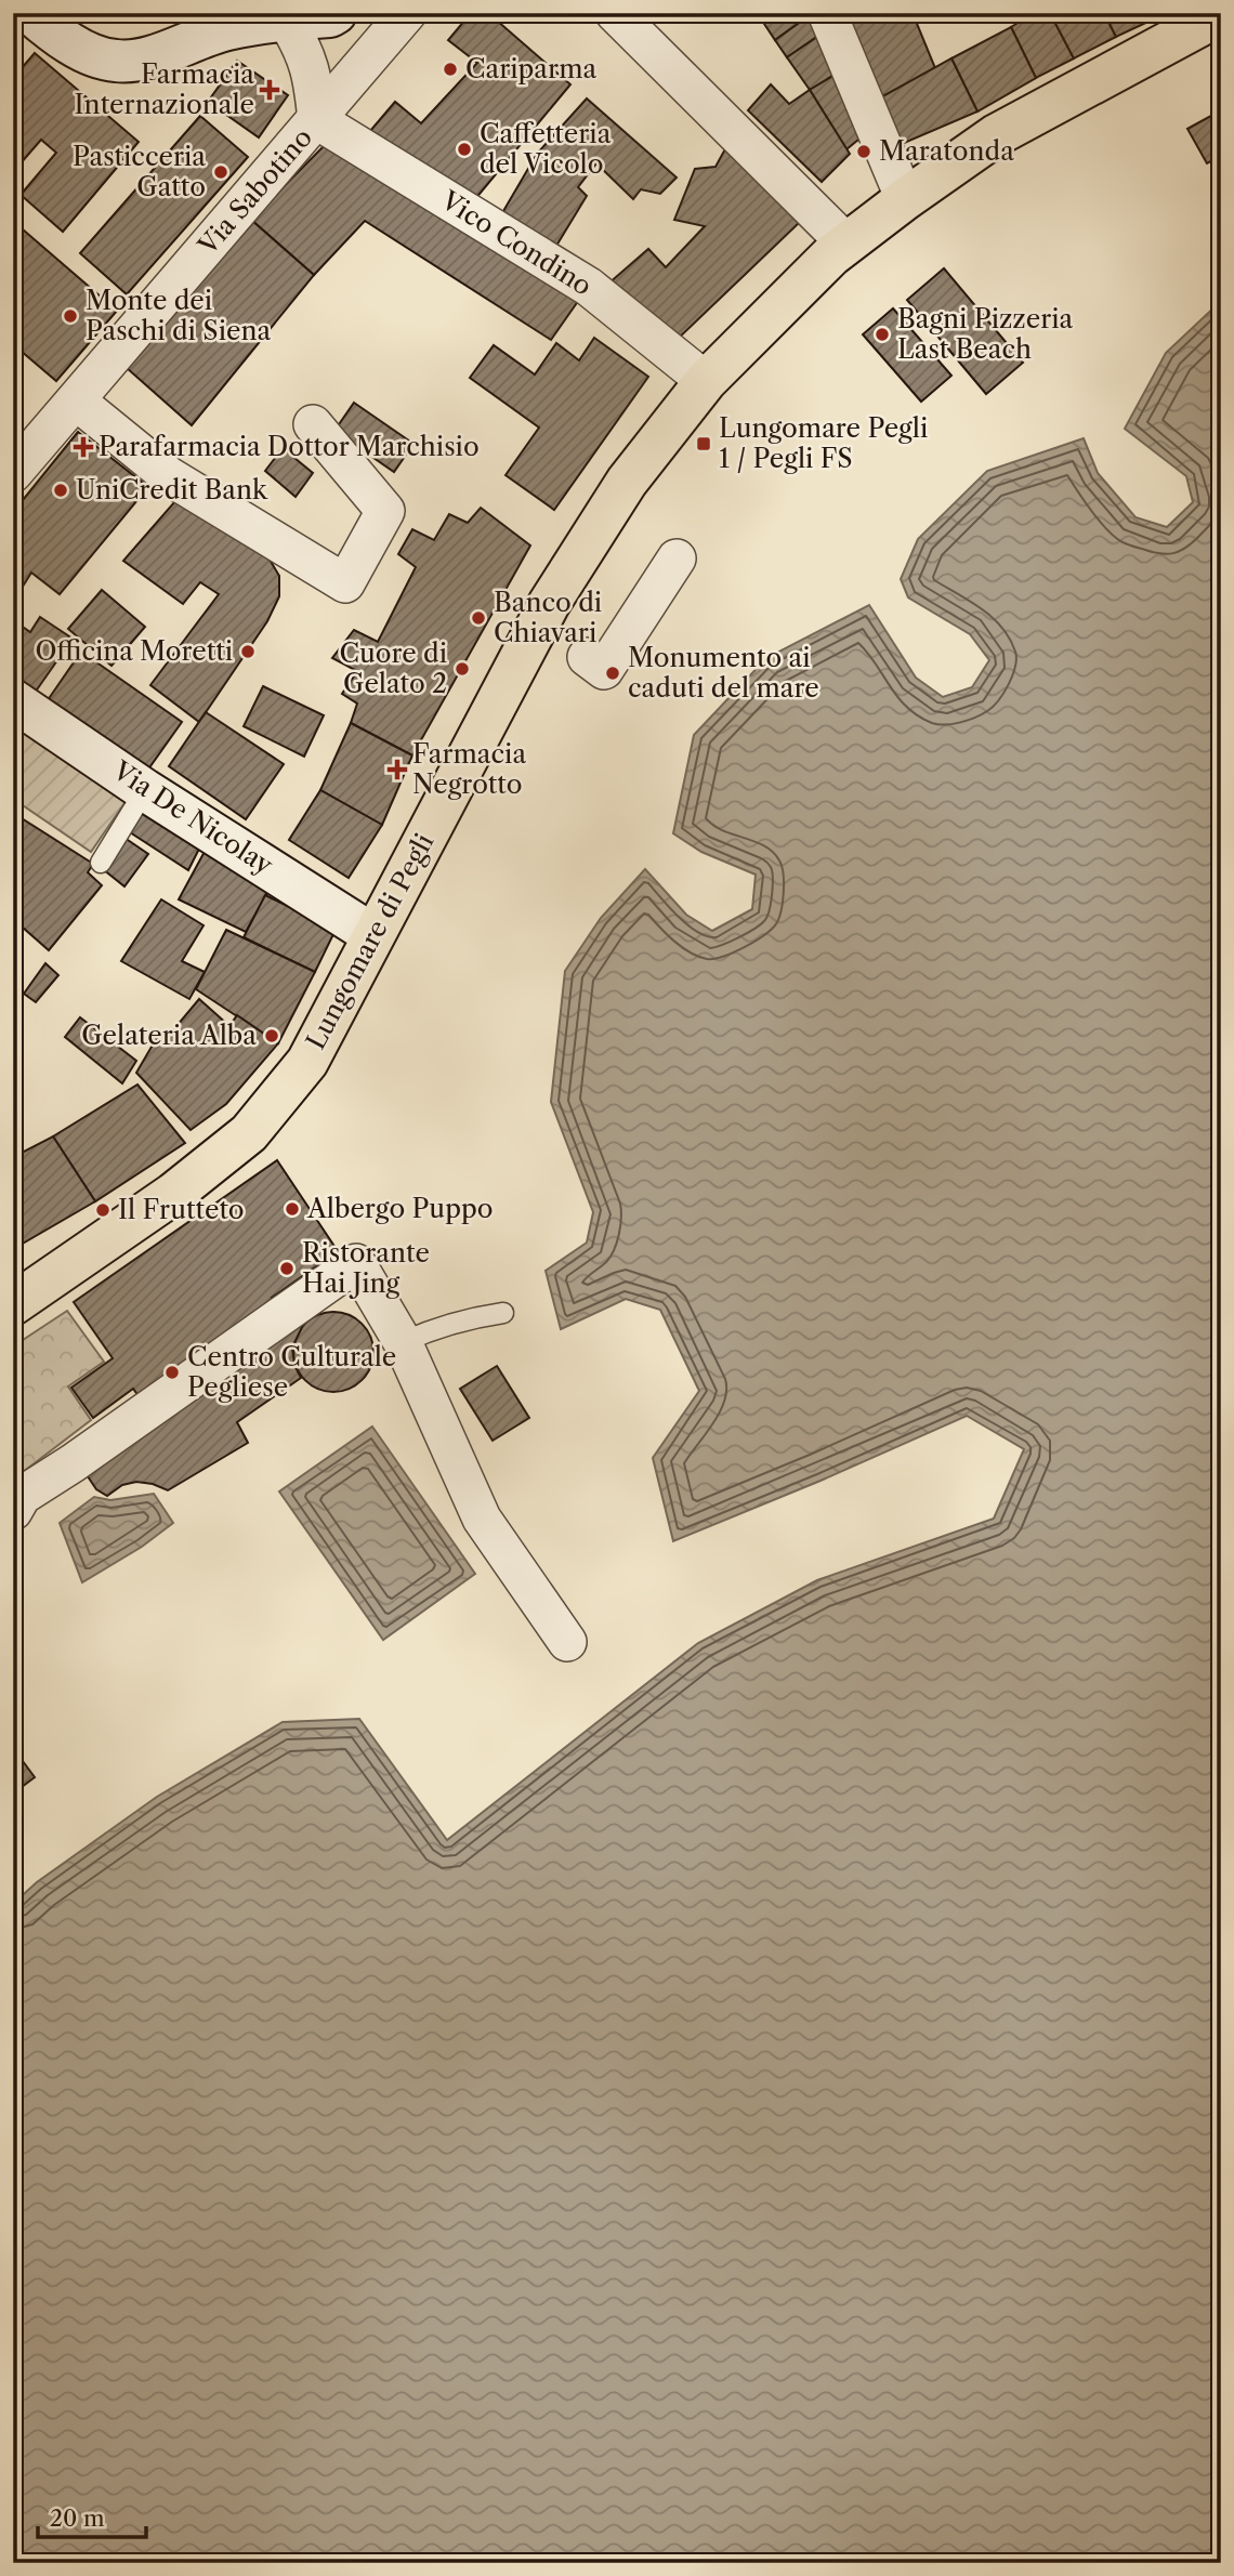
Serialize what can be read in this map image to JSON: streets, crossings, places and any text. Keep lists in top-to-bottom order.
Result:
{
  "streets": {
    "main road": ["Lungomare di Pegli"],
    "street": ["Via Sabotino", "Vico Condino", "Via De Nicolay"]
  },
  "crossings": [
    ["Via Sabotino", "Vico Condino"],
    ["Vico Condino", "Lungomare di Pegli"],
    ["Via De Nicolay", "Lungomare di Pegli"]
  ],
  "places": {
    "other": [
      "Cariparma",
      "Caffetteria del Vicolo",
      "Maratonda",
      "Pasticceria Gatto",
      "Monte dei Paschi di Siena",
      "Bagni Pizzeria Last Beach",
      "UniCredit Bank",
      "Banco di Chiavari",
      "Officina Moretti",
      "Cuore di Gelato 2",
      "Monumento ai caduti del mare",
      "Gelateria Alba",
      "Albergo Puppo",
      "Il Frutteto",
      "Ristorante Hai Jing",
      "Centro Culturale Pegliese"
    ],
    "health": ["Farmacia Internazionale", "Parafarmacia Dottor Marchisio", "Farmacia Negrotto"],
    "transit": ["Lungomare Pegli 1 / Pegli FS"]
  },
  "scale_bar": "20 m"
}
